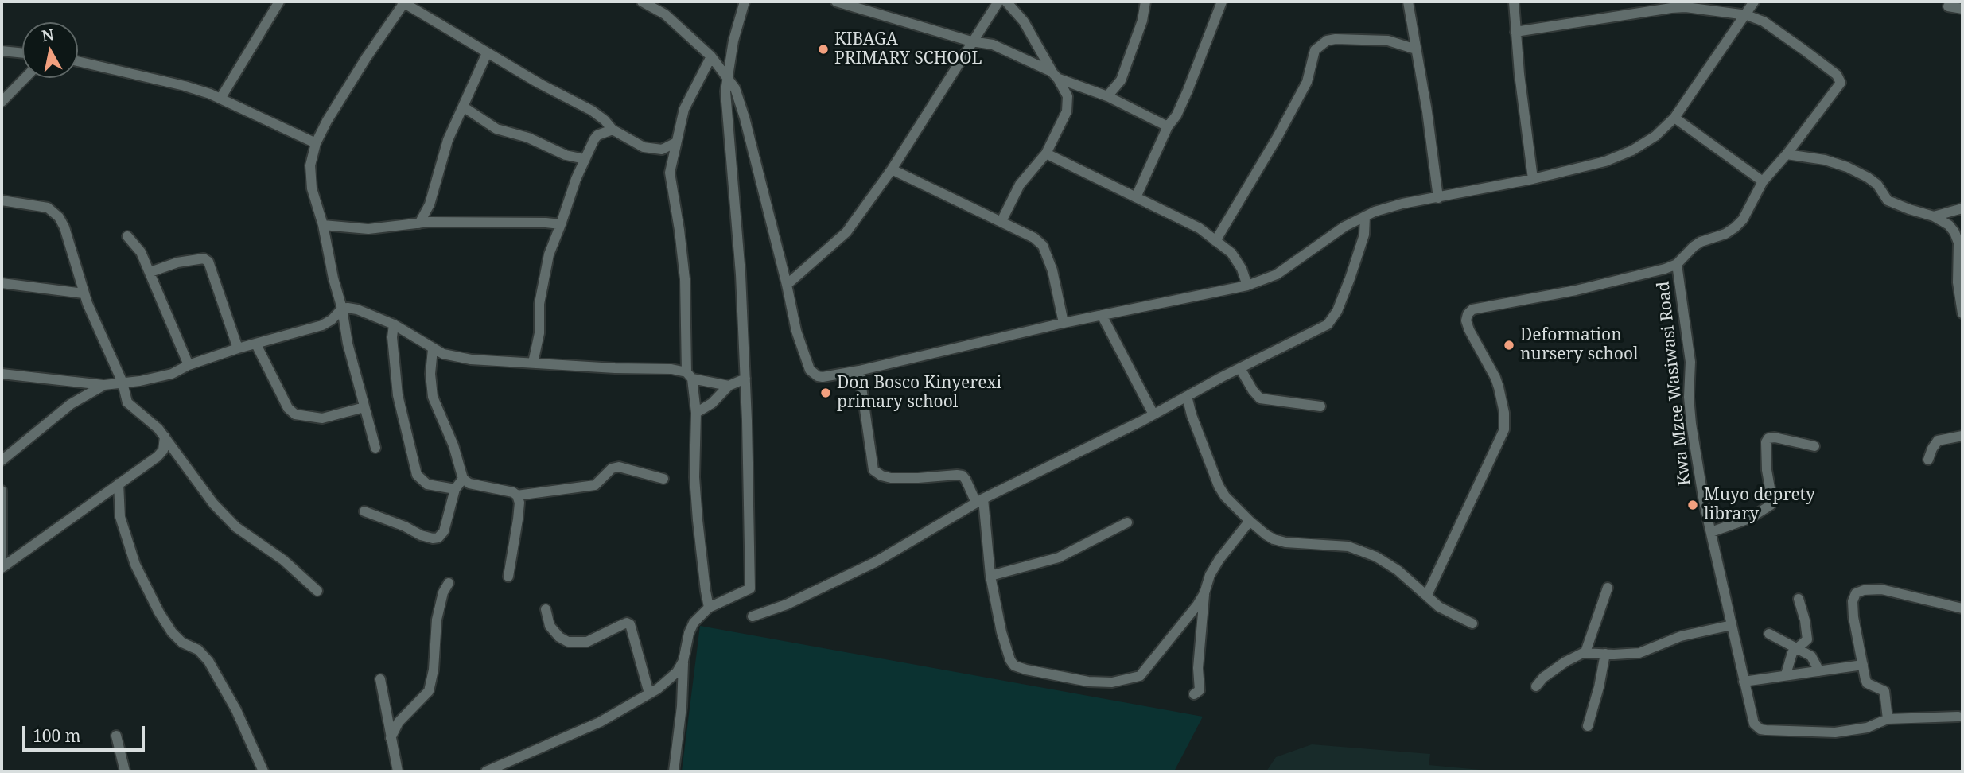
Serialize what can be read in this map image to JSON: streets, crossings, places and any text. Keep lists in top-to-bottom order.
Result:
{
  "streets": {
    "street": ["Kwa Mzee Wasiwasi Road"]
  },
  "places": [
    "KIBAGA PRIMARY SCHOOL",
    "Deformation nursery school",
    "Don Bosco Kinyerexi primary school",
    "Muyo deprety library"
  ],
  "scale_bar": "100 m",
  "north": "top"
}
